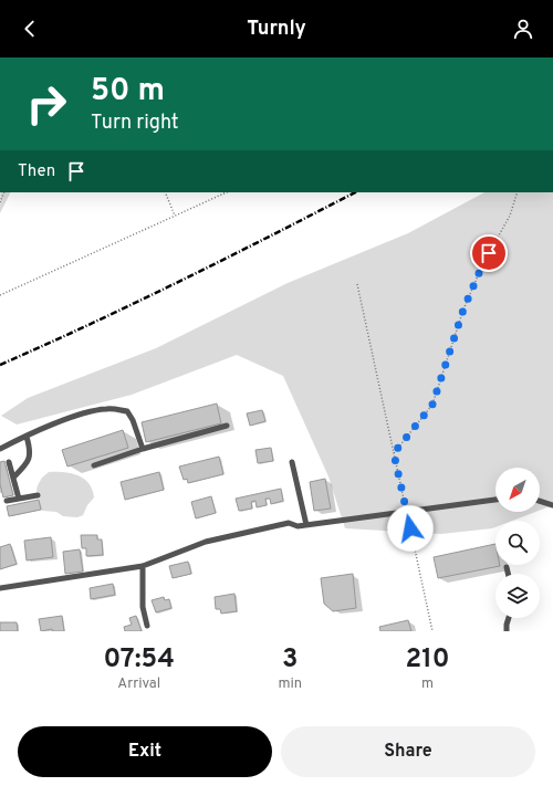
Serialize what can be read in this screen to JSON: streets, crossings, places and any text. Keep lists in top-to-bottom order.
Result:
{
  "north": "bottom left",
  "page": {
    "header": "Turnly",
    "turn": ["50 m", "Turn right"],
    "then": "Then",
    "eta": [
      "07:54",
      "Arrival",
      "3",
      "min",
      "210",
      "m"
    ],
    "buttons": ["Exit", "Share"]
  }
}
